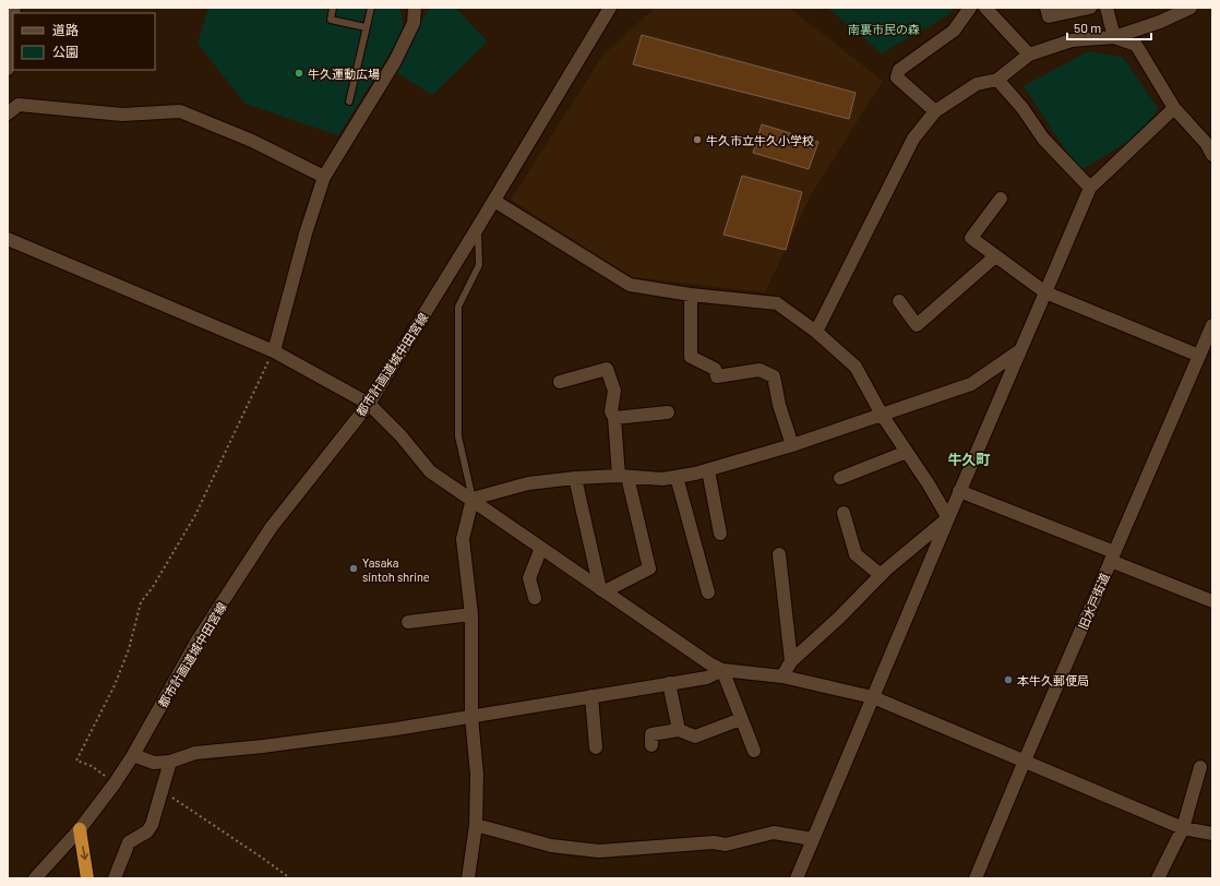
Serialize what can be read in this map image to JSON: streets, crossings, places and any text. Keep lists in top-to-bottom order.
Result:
{
  "streets": {
    "street": ["都市計画道城中田宮線", "旧水戸街道"]
  },
  "districts": ["牛久町"],
  "parks": ["南裏市民の森"],
  "places": [
    "牛久運動広場",
    "牛久市立牛久小学校",
    "Yasaka sintoh shrine",
    "本牛久郵便局"
  ],
  "legend": ["道路", "公園"],
  "scale_bar": "50 m"
}
